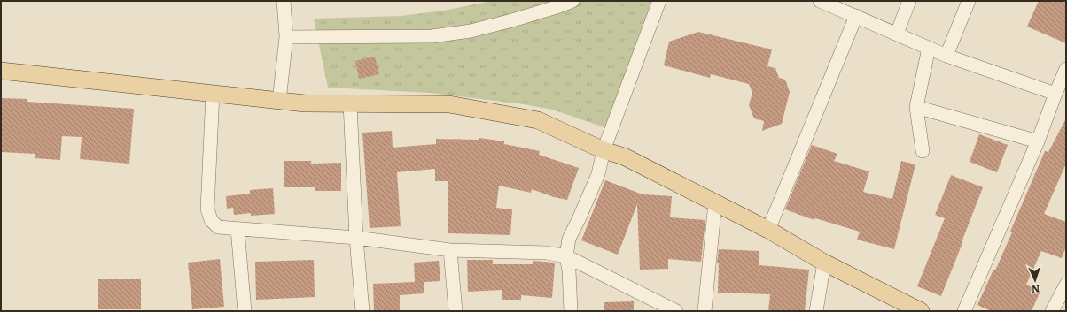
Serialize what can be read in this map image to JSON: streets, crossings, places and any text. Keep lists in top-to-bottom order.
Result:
{
  "north": "bottom"
}
